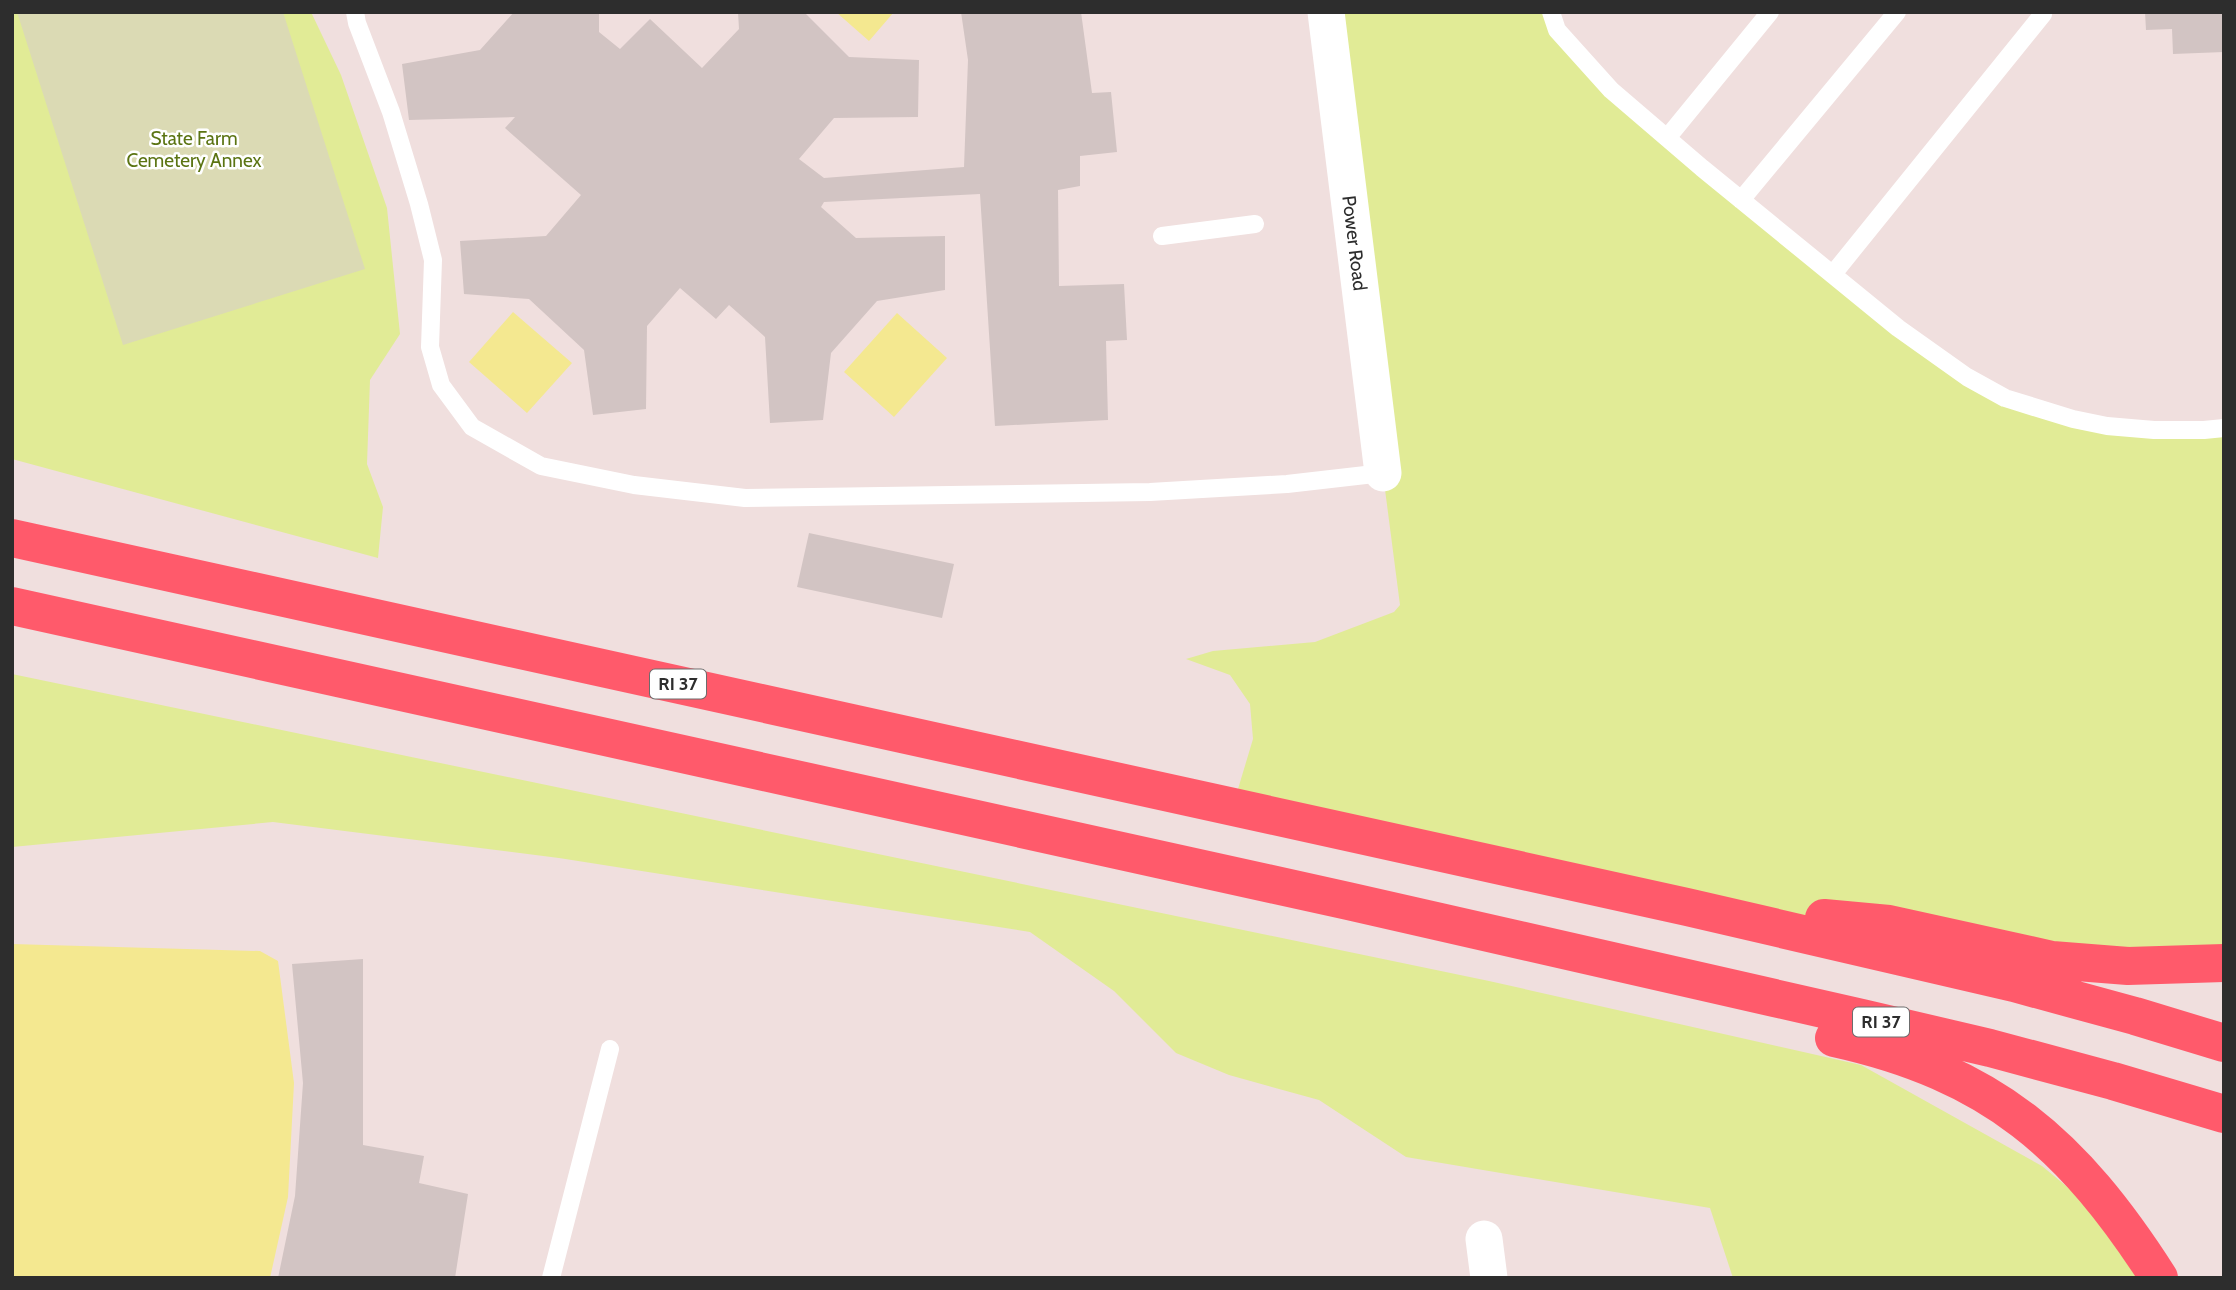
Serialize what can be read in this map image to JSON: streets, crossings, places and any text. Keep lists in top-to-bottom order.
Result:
{
  "streets": {
    "highway": ["RI 37"],
    "street": ["Power Road"]
  },
  "parks": ["State Farm Cemetery Annex"]
}
